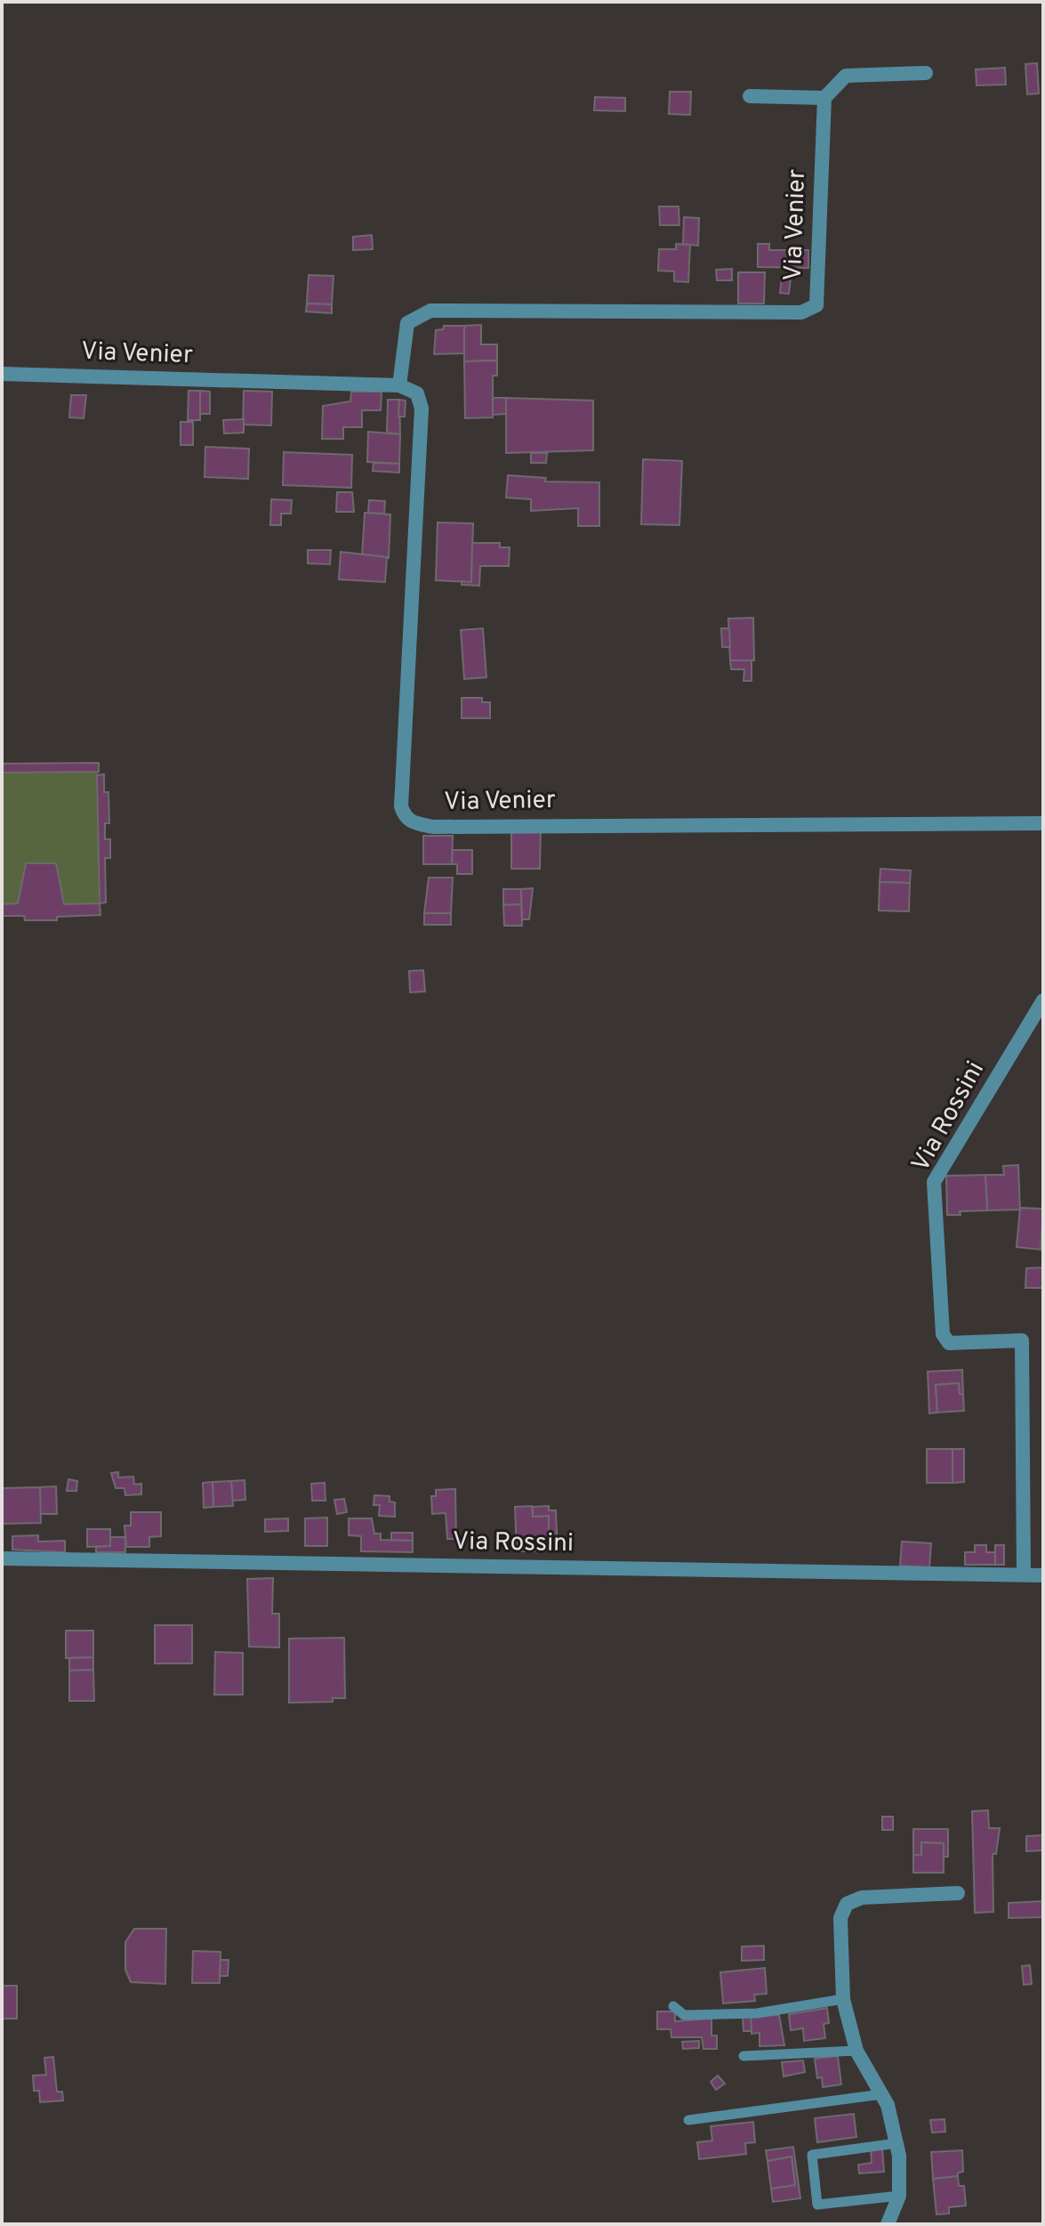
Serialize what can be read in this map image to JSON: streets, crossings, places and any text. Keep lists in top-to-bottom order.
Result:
{
  "streets": {
    "street": ["Via Venier", "Via Rossini"]
  }
}
